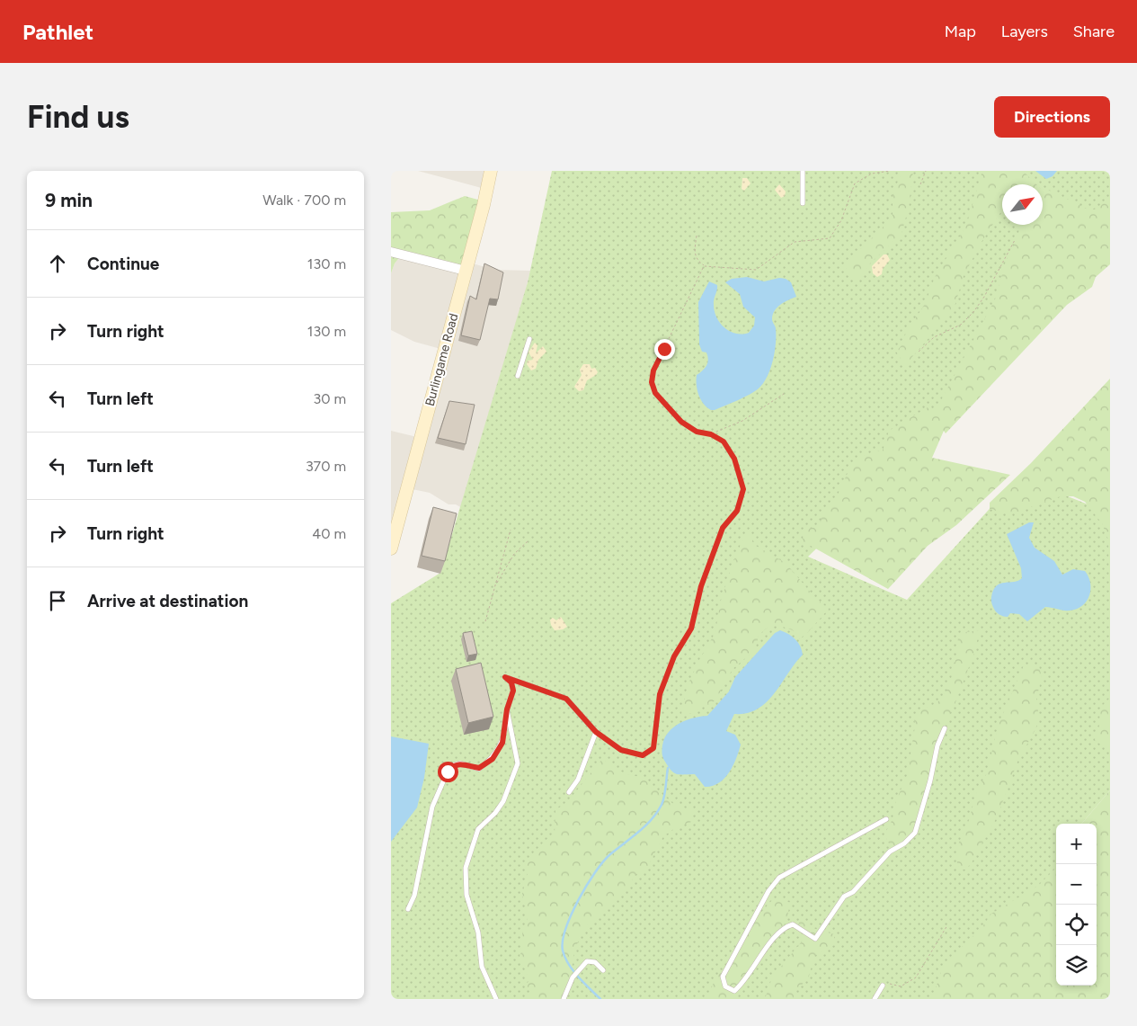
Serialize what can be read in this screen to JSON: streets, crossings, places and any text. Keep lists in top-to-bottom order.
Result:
{
  "streets": {
    "street": ["Burlingame Road"]
  },
  "north": "top right",
  "page": {
    "header": "Pathlet",
    "nav": ["Map", "Layers", "Share"],
    "buttons": "Directions",
    "title": "Find us",
    "heading": ["9 min", "Walk · 700 m"],
    "list": [
      ["Continue", "130 m"],
      ["Turn right", "130 m"],
      ["Turn left", "30 m"],
      ["Turn left", "370 m"],
      ["Turn right", "40 m"],
      "Arrive at destination"
    ],
    "map_buttons": ["+", "−"]
  }
}
